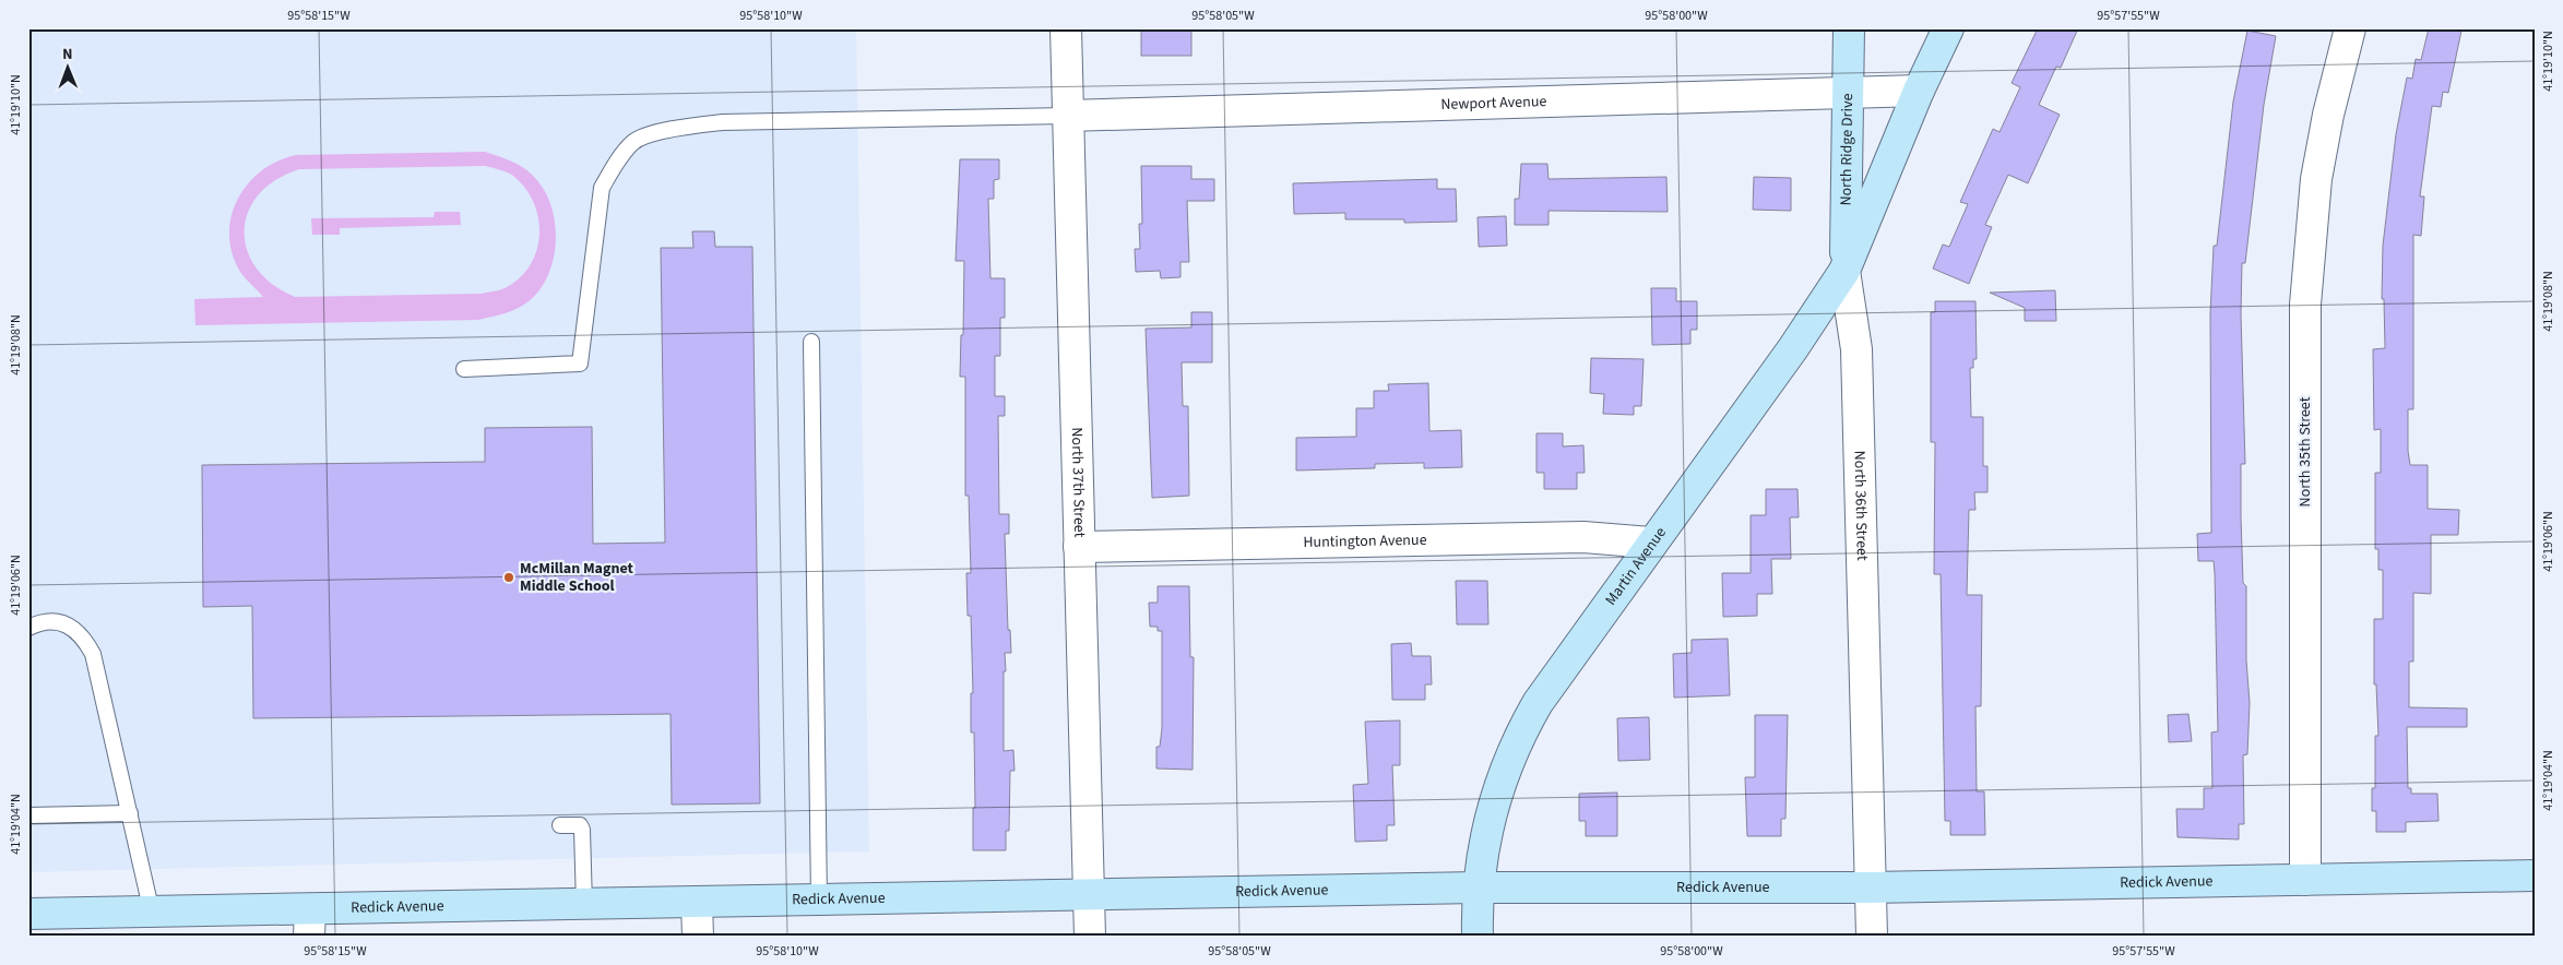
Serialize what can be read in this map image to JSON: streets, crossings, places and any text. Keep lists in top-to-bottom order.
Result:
{
  "streets": {
    "street": [
      "Newport Avenue",
      "North Ridge Drive",
      "North 35th Street",
      "North 37th Street",
      "North 36th Street",
      "Huntington Avenue",
      "Martin Avenue",
      "Redick Avenue"
    ]
  },
  "crossings": [
    ["Newport Avenue", "North Ridge Drive"],
    ["Newport Avenue", "North 37th Street"],
    ["North Ridge Drive", "North 36th Street"],
    ["North Ridge Drive", "Martin Avenue"],
    ["North 35th Street", "Redick Avenue"],
    ["North 37th Street", "Huntington Avenue"],
    ["North 37th Street", "Redick Avenue"],
    ["North 36th Street", "Martin Avenue"],
    ["North 36th Street", "Redick Avenue"],
    ["Huntington Avenue", "Martin Avenue"],
    ["Martin Avenue", "Redick Avenue"]
  ],
  "places": ["McMillan Magnet Middle School"],
  "north": "top",
  "coordinates": [
    "95°58'15\"W",
    "95°58'10\"W",
    "95°58'05\"W",
    "95°58'00\"W",
    "95°57'55\"W",
    "41°19'10\"N",
    "41°19'08\"N",
    "41°19'06\"N",
    "41°19'04\"N"
  ]
}
